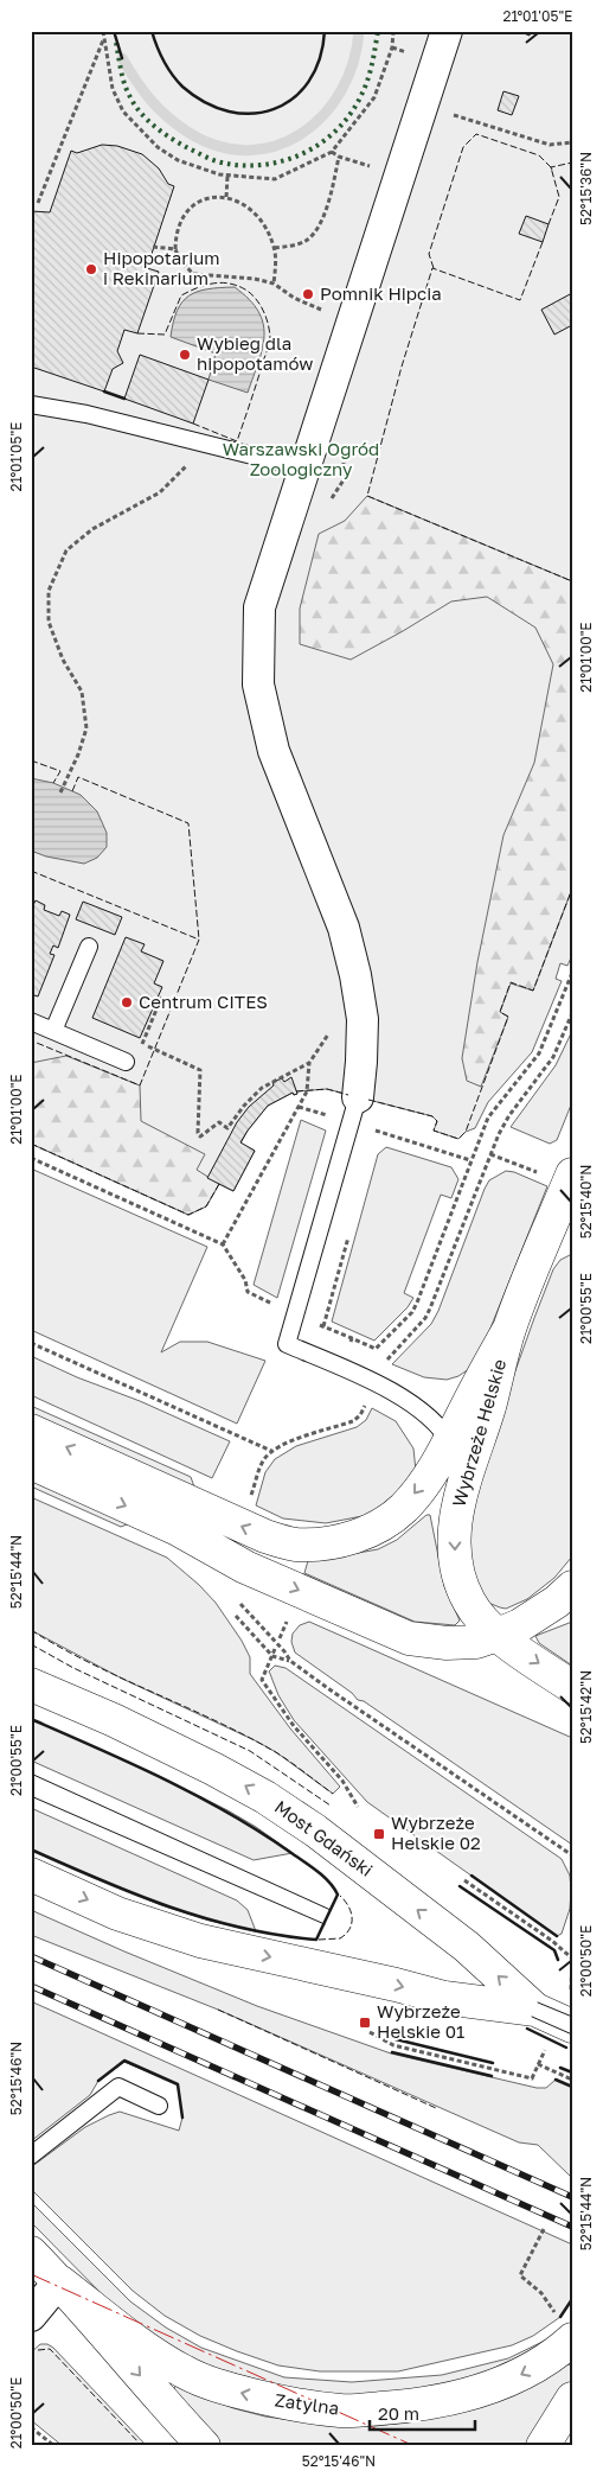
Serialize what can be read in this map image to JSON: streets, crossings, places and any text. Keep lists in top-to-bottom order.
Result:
{
  "streets": {
    "main road": ["Wybrzeże Helskie", "Most Gdański", "Zatylna"]
  },
  "one_way": ["Wybrzeże Helskie"],
  "parks": ["Warszawski Ogród Zoologiczny"],
  "places": {
    "other": [
      "Hipopotarium i Rekinarium",
      "Pomnik Hipcia",
      "Wybieg dla hipopotamów",
      "Centrum CITES"
    ],
    "transit": ["Wybrzeże Helskie 02", "Wybrzeże Helskie 01"]
  },
  "scale_bar": "20 m",
  "coordinates": [
    "21°01'05\"E",
    "52°15'36\"N",
    "21°01'00\"E",
    "52°15'40\"N",
    "21°00'55\"E",
    "52°15'44\"N",
    "52°15'42\"N",
    "21°00'50\"E",
    "52°15'46\"N"
  ]
}
